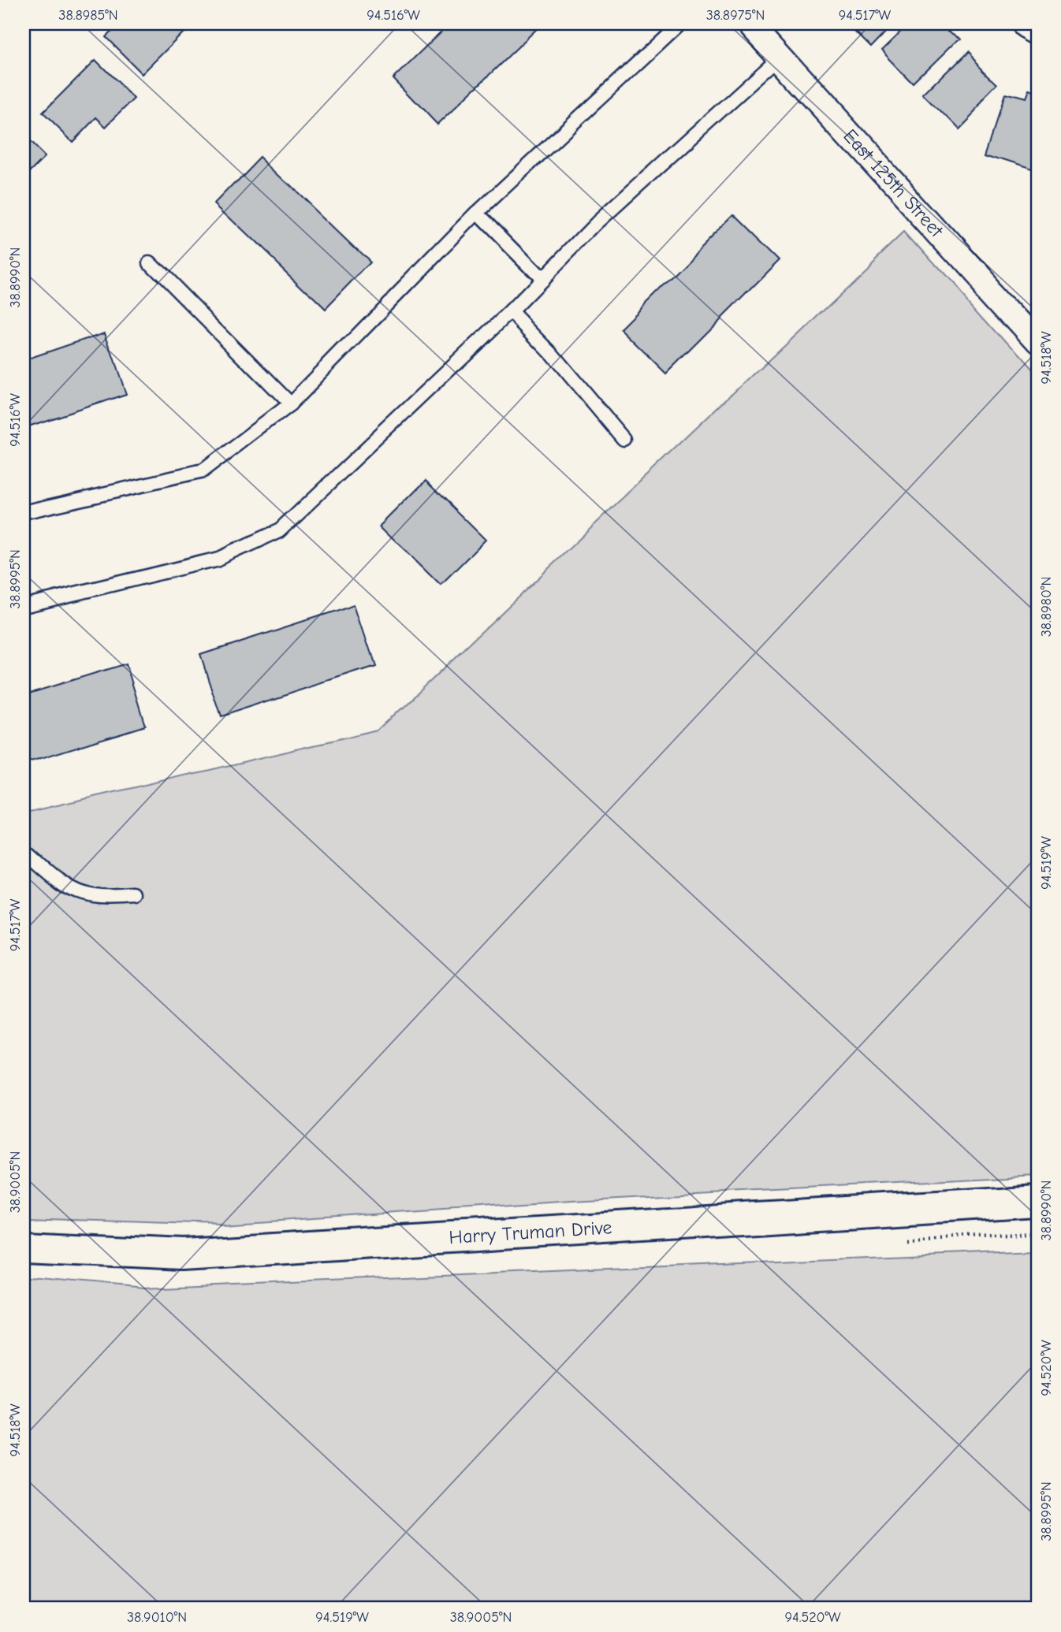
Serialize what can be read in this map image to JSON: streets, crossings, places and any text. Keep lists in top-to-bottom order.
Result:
{
  "streets": {
    "main road": ["Harry Truman Drive"],
    "street": ["East 125th Street"]
  },
  "coordinates": [
    "38.8985°N",
    "94.516°W",
    "38.8975°N",
    "94.517°W",
    "38.8990°N",
    "94.518°W",
    "38.8995°N",
    "38.8980°N",
    "94.519°W",
    "38.9005°N",
    "94.520°W",
    "38.9010°N"
  ]
}
